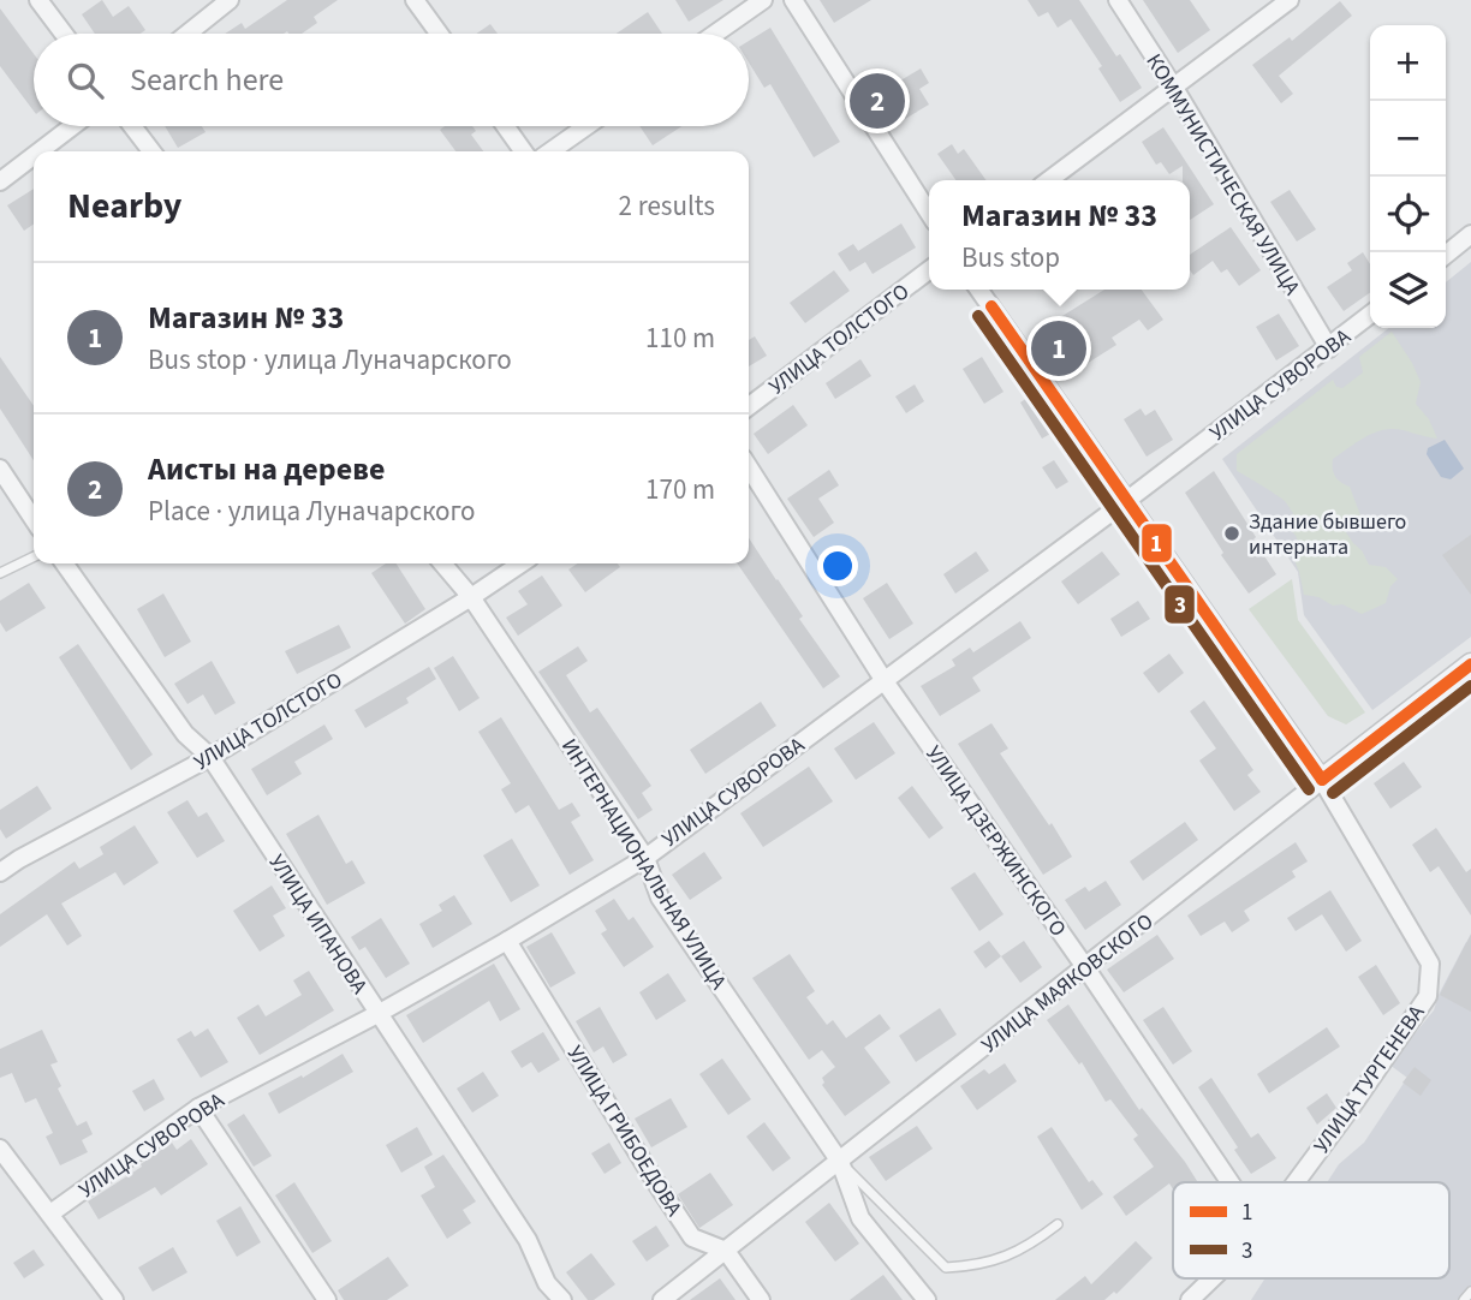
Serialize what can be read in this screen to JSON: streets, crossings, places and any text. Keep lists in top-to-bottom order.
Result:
{
  "streets": {
    "street": [
      "КОММУНИСТИЧЕСКАЯ УЛИЦА",
      "УЛИЦА ТОЛСТОГО",
      "УЛИЦА СУВОРОВА",
      "УЛИЦА ДЗЕРЖИНСКОГО",
      "ИНТЕРНАЦИОНАЛЬНАЯ УЛИЦА",
      "УЛИЦА ИПАНОВА",
      "УЛИЦА МАЯКОВСКОГО",
      "УЛИЦА ТУРГЕНЕВА",
      "УЛИЦА ГРИБОЕДОВА"
    ]
  },
  "crossings": [
    ["КОММУНИСТИЧЕСКАЯ УЛИЦА", "УЛИЦА СУВОРОВА"],
    ["УЛИЦА ТОЛСТОГО", "ИНТЕРНАЦИОНАЛЬНАЯ УЛИЦА"],
    ["УЛИЦА ТОЛСТОГО", "УЛИЦА ИПАНОВА"],
    ["УЛИЦА СУВОРОВА", "УЛИЦА ДЗЕРЖИНСКОГО"],
    ["УЛИЦА СУВОРОВА", "ИНТЕРНАЦИОНАЛЬНАЯ УЛИЦА"],
    ["УЛИЦА СУВОРОВА", "УЛИЦА ИПАНОВА"],
    ["УЛИЦА СУВОРОВА", "УЛИЦА ГРИБОЕДОВА"],
    ["УЛИЦА ДЗЕРЖИНСКОГО", "УЛИЦА МАЯКОВСКОГО"],
    ["ИНТЕРНАЦИОНАЛЬНАЯ УЛИЦА", "УЛИЦА МАЯКОВСКОГО"],
    ["УЛИЦА МАЯКОВСКОГО", "УЛИЦА ТУРГЕНЕВА"],
    ["УЛИЦА МАЯКОВСКОГО", "УЛИЦА ГРИБОЕДОВА"]
  ],
  "places": ["Здание бывшего интерната"],
  "lines": ["transit line 1", "transit line 3"],
  "legend": ["1", "3"],
  "page": {
    "map_buttons": ["+", "−"],
    "search": "Search here",
    "pins": ["2", "1"],
    "heading": ["Nearby", "2 results"],
    "popup": ["Магазин № 33", "Bus stop"],
    "list": [
      {
        "mark": "1",
        "name": "Магазин № 33",
        "note": "Bus stop · улица Луначарского",
        "value": "110 m"
      },
      {
        "mark": "2",
        "name": "Аисты на дереве",
        "note": "Place · улица Луначарского",
        "value": "170 m"
      }
    ]
  }
}
